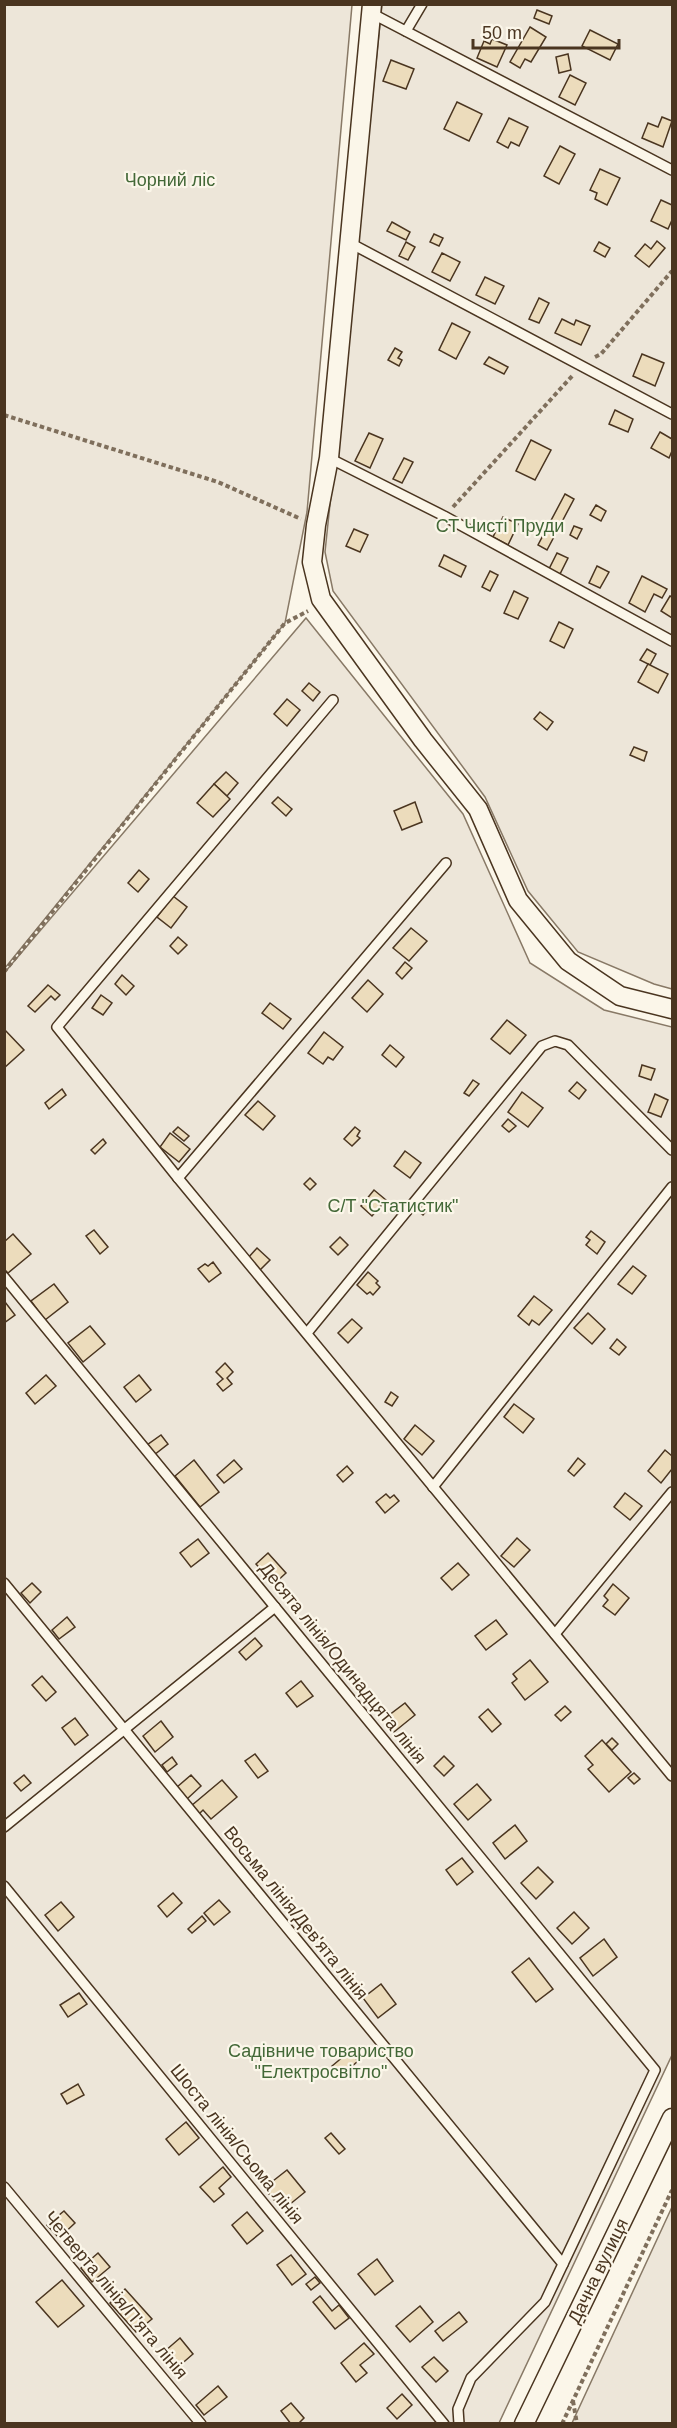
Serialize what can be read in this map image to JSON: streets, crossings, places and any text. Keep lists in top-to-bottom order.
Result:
{
  "streets": {
    "street": ["Дачна вулиця"],
    "lane": [
      "Десята лінія/Одинадцята лінія",
      "Восьма лінія/Дев'ята лінія",
      "Шоста лінія/Сьома лінія",
      "Четверта лінія/П'ята лінія"
    ]
  },
  "crossings": [
    ["Десята лінія/Одинадцята лінія", "Восьма лінія/Дев'ята лінія"]
  ],
  "parks": [
    "Чорний ліс",
    "СТ Чисті Пруди",
    "С/Т \"Статистик\"",
    "Садівниче товариство \"Електросвітло\""
  ],
  "scale_bar": "50 m"
}
